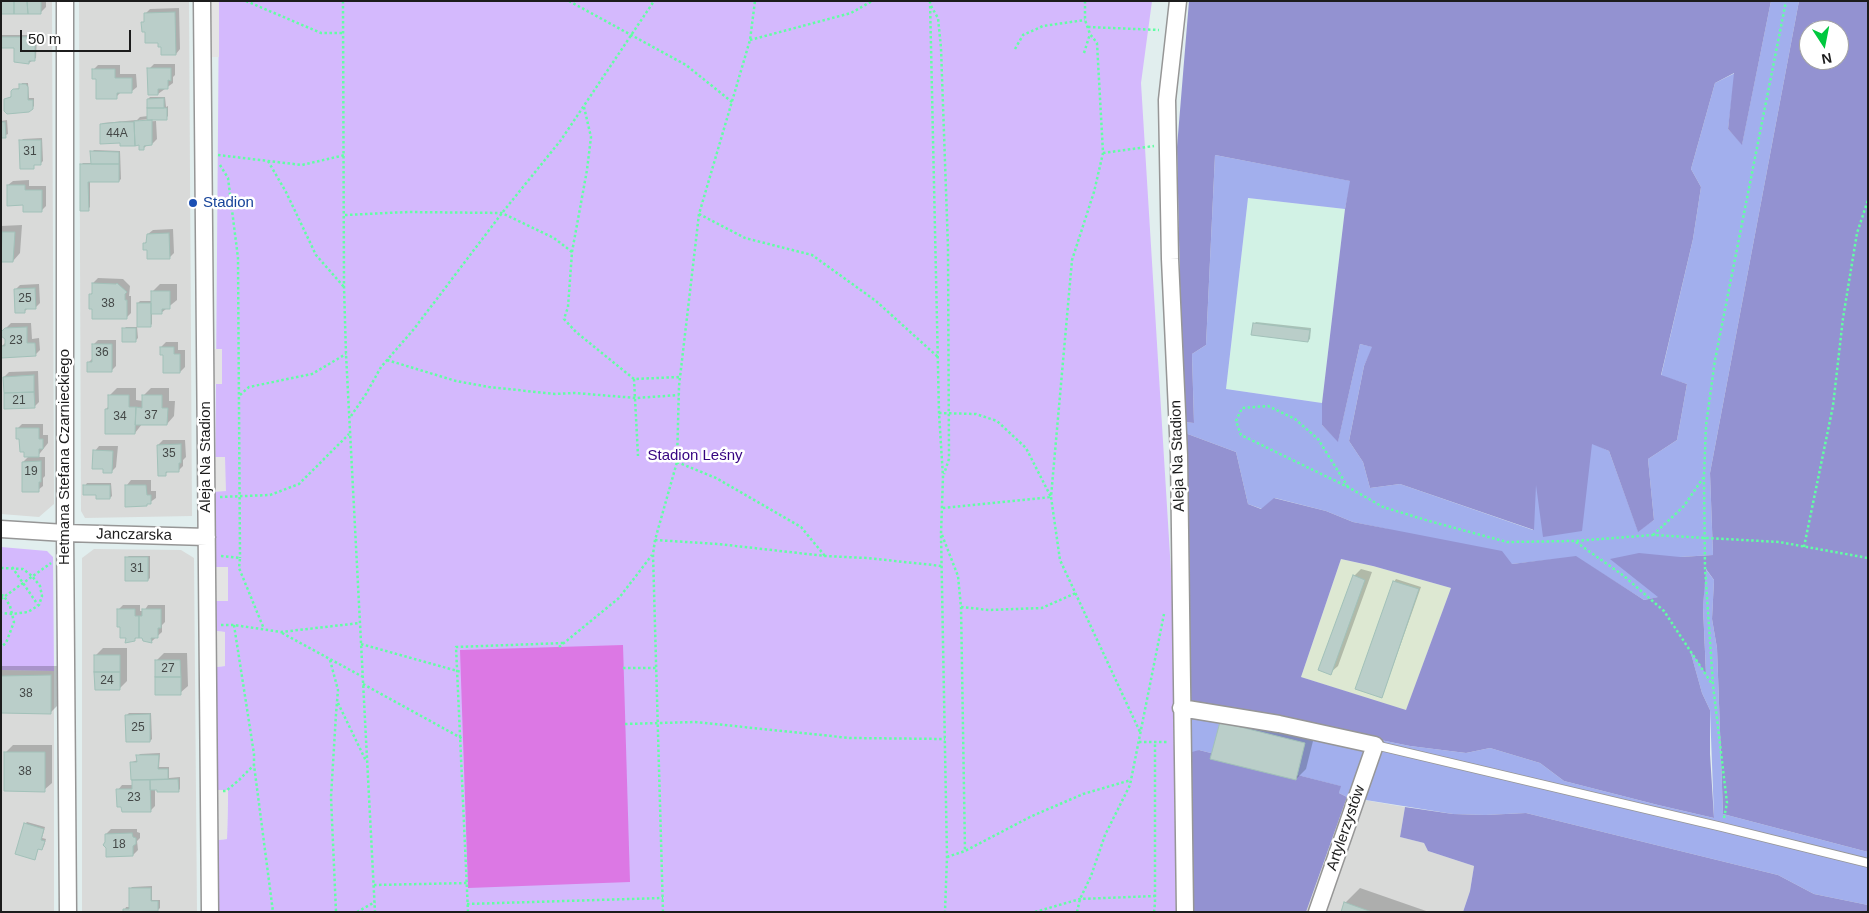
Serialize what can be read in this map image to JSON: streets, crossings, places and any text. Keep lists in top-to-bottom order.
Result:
{
  "streets": {
    "street": [
      "Aleja Na Stadion",
      "Hetmana Stefana Czarnieckiego",
      "Janczarska",
      "Artylerzystów"
    ]
  },
  "crossings": [
    ["Aleja Na Stadion", "Janczarska"],
    ["Hetmana Stefana Czarnieckiego", "Janczarska"]
  ],
  "parks": ["Stadion Leśny"],
  "places": ["Stadion"],
  "house_numbers": [
    "44A",
    "31",
    "25",
    "38",
    "23",
    "36",
    "21",
    "37",
    "34",
    "35",
    "19",
    "31",
    "27",
    "24",
    "38",
    "25",
    "38",
    "23",
    "18"
  ],
  "scale_bar": "50 m",
  "north": "bottom"
}
